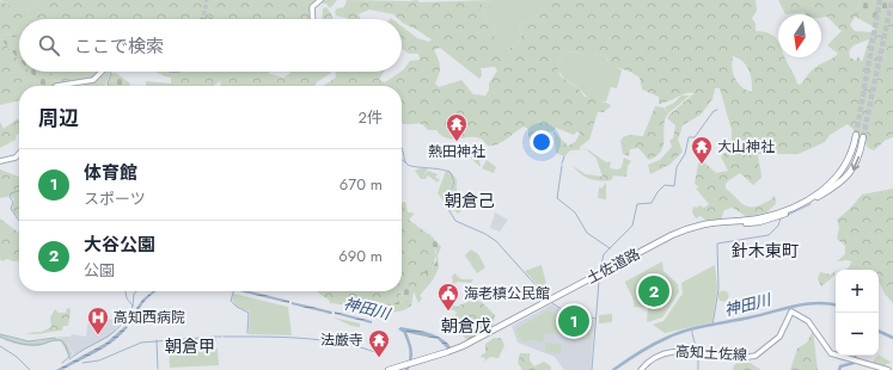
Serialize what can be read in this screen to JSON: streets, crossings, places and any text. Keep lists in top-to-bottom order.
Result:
{
  "streets": {
    "highway": ["土佐道路"],
    "main road": ["高知土佐線"]
  },
  "districts": [
    "朝倉己",
    "針木東町",
    "朝倉戊",
    "朝倉甲"
  ],
  "water": ["神田川"],
  "places": {
    "temple": ["熱田神社", "大山神社", "法厳寺"],
    "public building": ["海老槙公民館"],
    "hospital": ["高知西病院"]
  },
  "north": "bottom",
  "page": {
    "search": "ここで検索",
    "heading": ["周辺", "2件"],
    "list": [
      {
        "mark": "1",
        "name": "体育館",
        "note": "スポーツ",
        "value": "670 m"
      },
      {
        "mark": "2",
        "name": "大谷公園",
        "note": "公園",
        "value": "690 m"
      }
    ],
    "map_buttons": ["+", "−"],
    "pins": ["2", "1"]
  }
}
